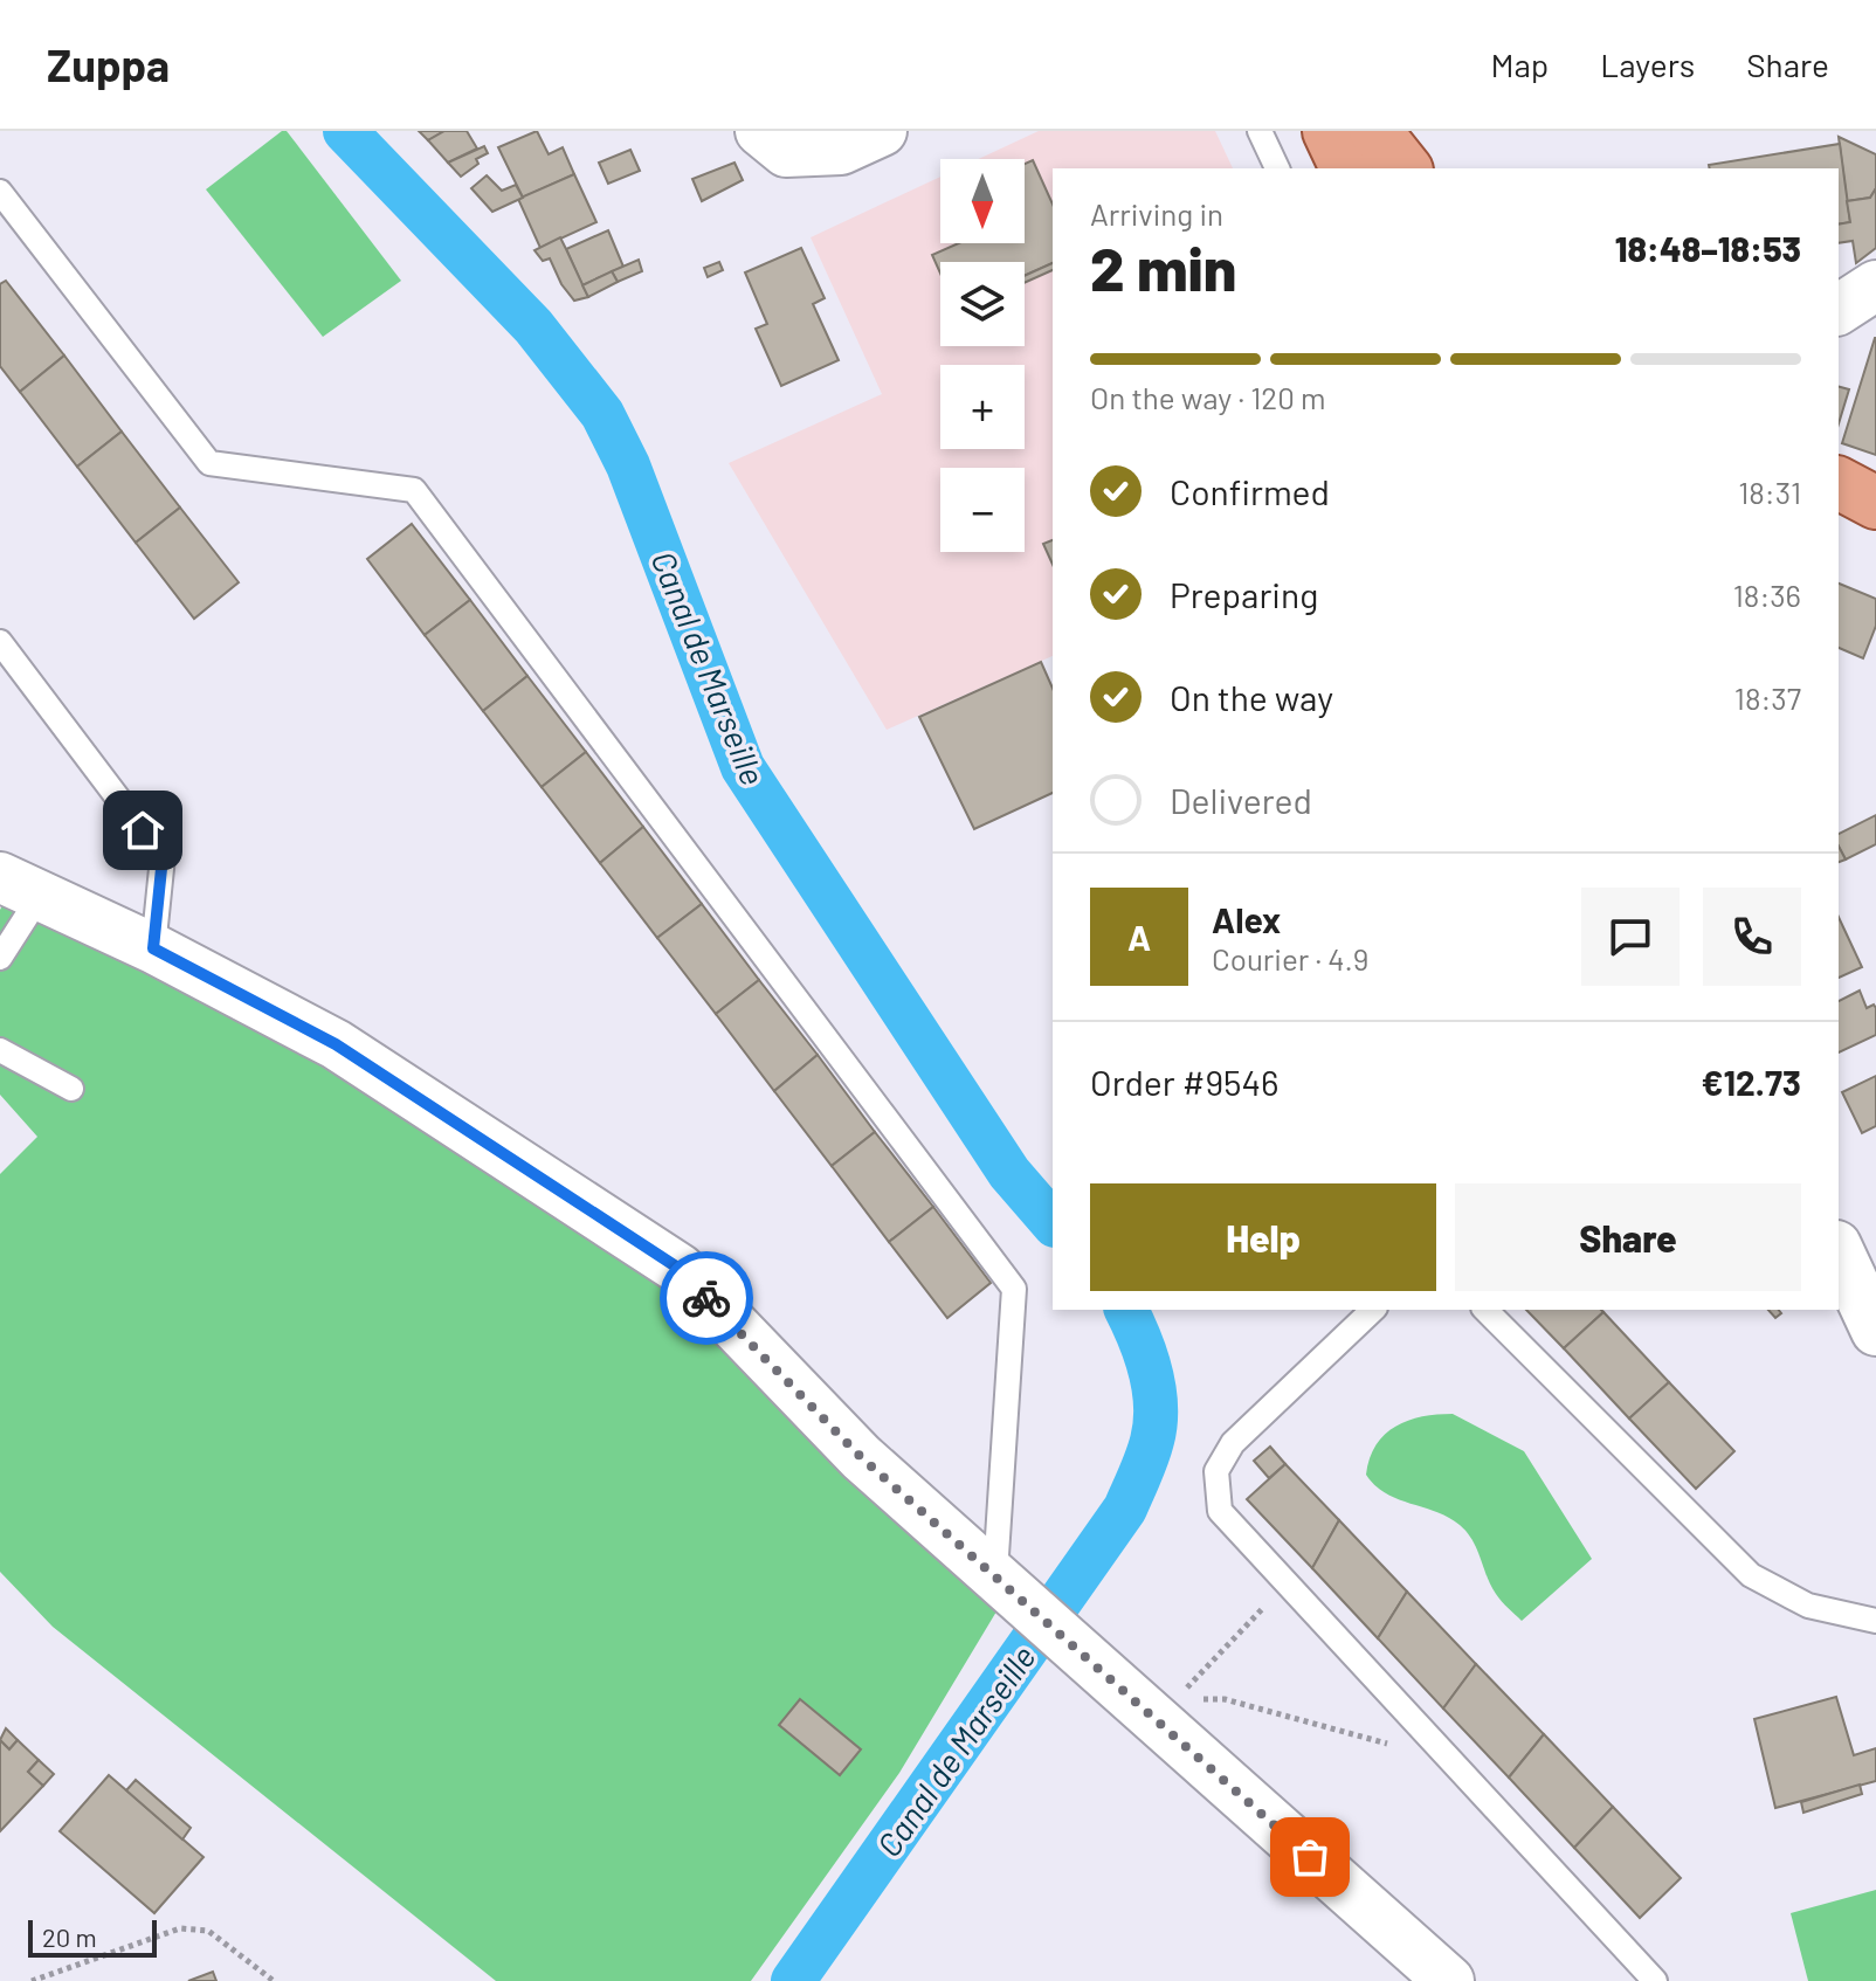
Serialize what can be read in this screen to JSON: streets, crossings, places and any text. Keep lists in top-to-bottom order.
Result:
{
  "water": ["Canal de Marseille"],
  "scale_bar": "20 m",
  "north": "bottom",
  "page": {
    "header": "Zuppa",
    "nav": ["Map", "Layers", "Share"],
    "map_buttons": ["+", "−"],
    "heading": ["2 min", "Arriving in", "18:48–18:53"],
    "panel": [
      "Alex",
      "Courier · 4.9",
      "Order #9546",
      "€12.73"
    ],
    "bar": "On the way · 120 m",
    "list": [
      ["Confirmed", "18:31"],
      ["Preparing", "18:36"],
      ["On the way", "18:37"],
      "Delivered"
    ],
    "round": "A",
    "buttons": ["Help", "Share"],
    "scale": "20 m"
  }
}
